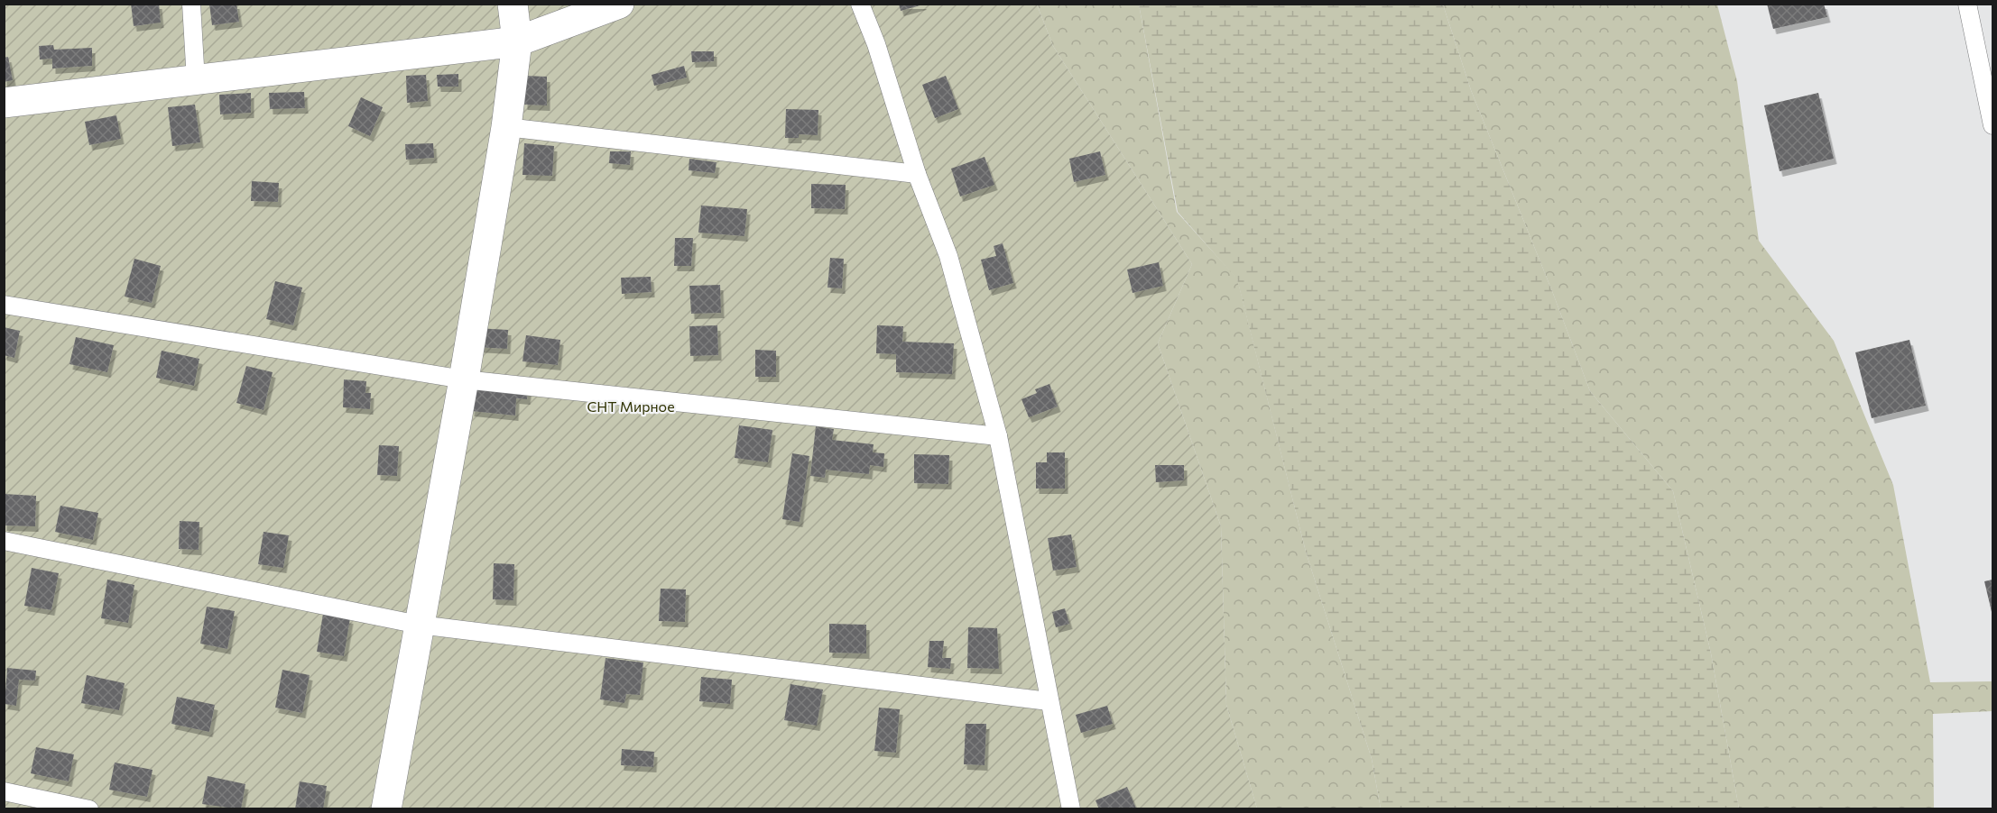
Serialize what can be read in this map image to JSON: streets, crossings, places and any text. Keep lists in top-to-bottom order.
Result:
{
  "parks": ["СНТ Мирное"]
}
